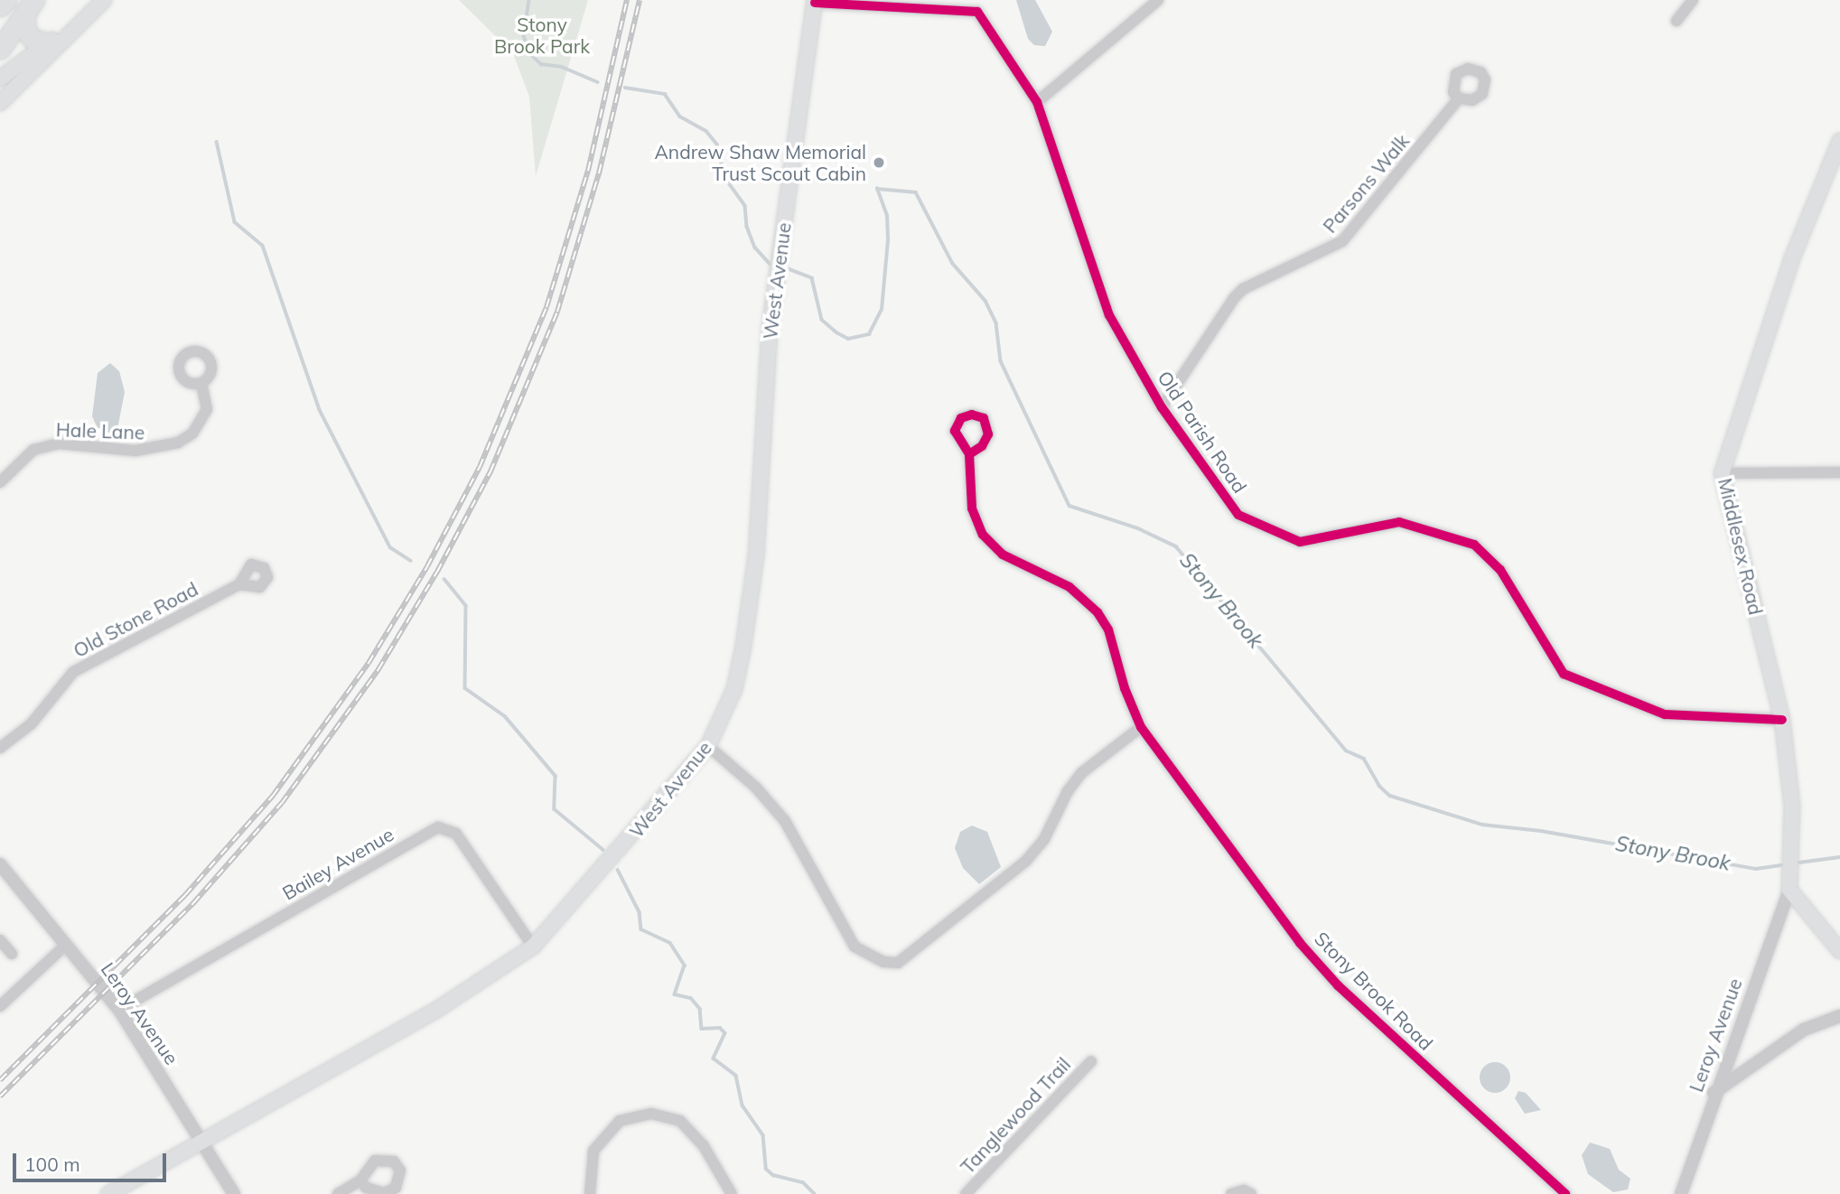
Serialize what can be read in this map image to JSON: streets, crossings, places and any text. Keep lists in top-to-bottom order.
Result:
{
  "streets": {
    "main road": ["West Avenue", "Middlesex Road"],
    "street": [
      "Parsons Walk",
      "Hale Lane",
      "Old Parish Road",
      "Old Stone Road",
      "Bailey Avenue",
      "Stony Brook Road",
      "Leroy Avenue",
      "Tanglewood Trail"
    ]
  },
  "crossings": [
    ["Parsons Walk", "Old Parish Road"],
    ["West Avenue", "Old Parish Road"],
    ["West Avenue", "Bailey Avenue"],
    ["West Avenue", "Leroy Avenue"],
    ["Old Parish Road", "Middlesex Road"],
    ["Middlesex Road", "Leroy Avenue"],
    ["Bailey Avenue", "Leroy Avenue"]
  ],
  "water": ["Stony Brook"],
  "parks": ["Stony Brook Park"],
  "places": ["Andrew Shaw Memorial Trust Scout Cabin"],
  "scale_bar": "100 m"
}
